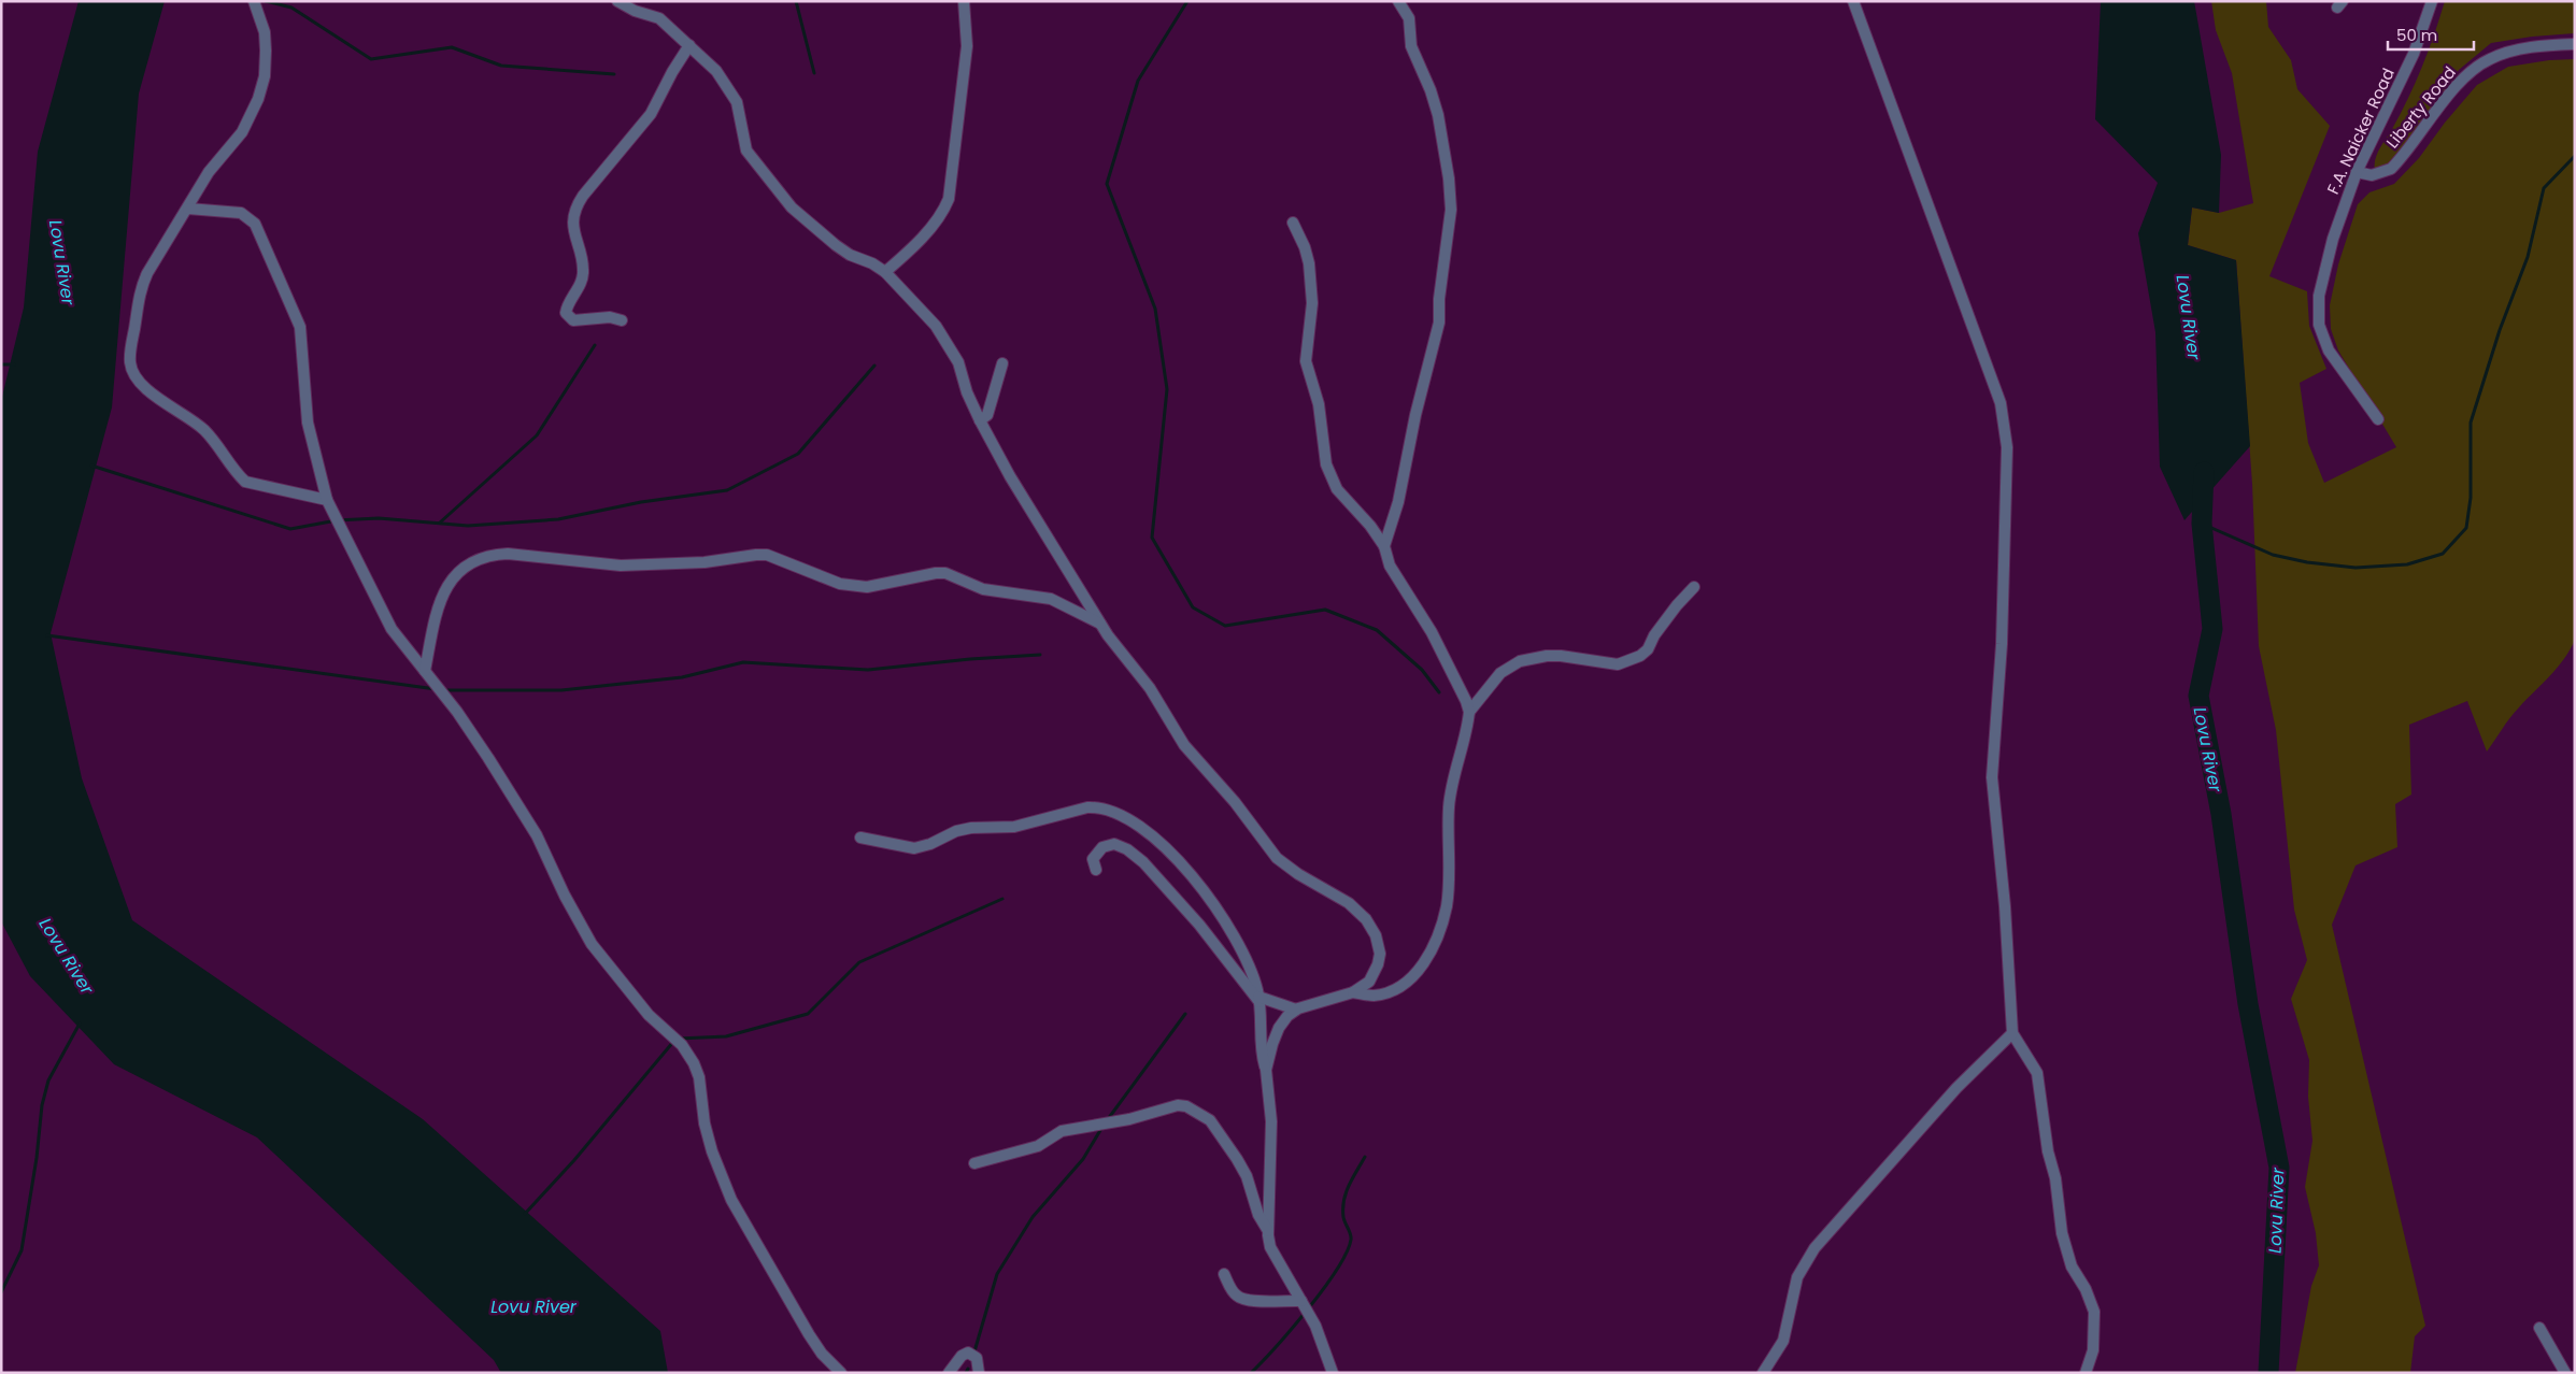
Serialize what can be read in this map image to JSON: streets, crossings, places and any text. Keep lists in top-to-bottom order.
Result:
{
  "streets": {
    "street": ["Liberty Road", "F.A. Naicker Road"]
  },
  "crossings": [
    ["Liberty Road", "F.A. Naicker Road"]
  ],
  "water": ["Lovu River"],
  "scale_bar": "50 m"
}
